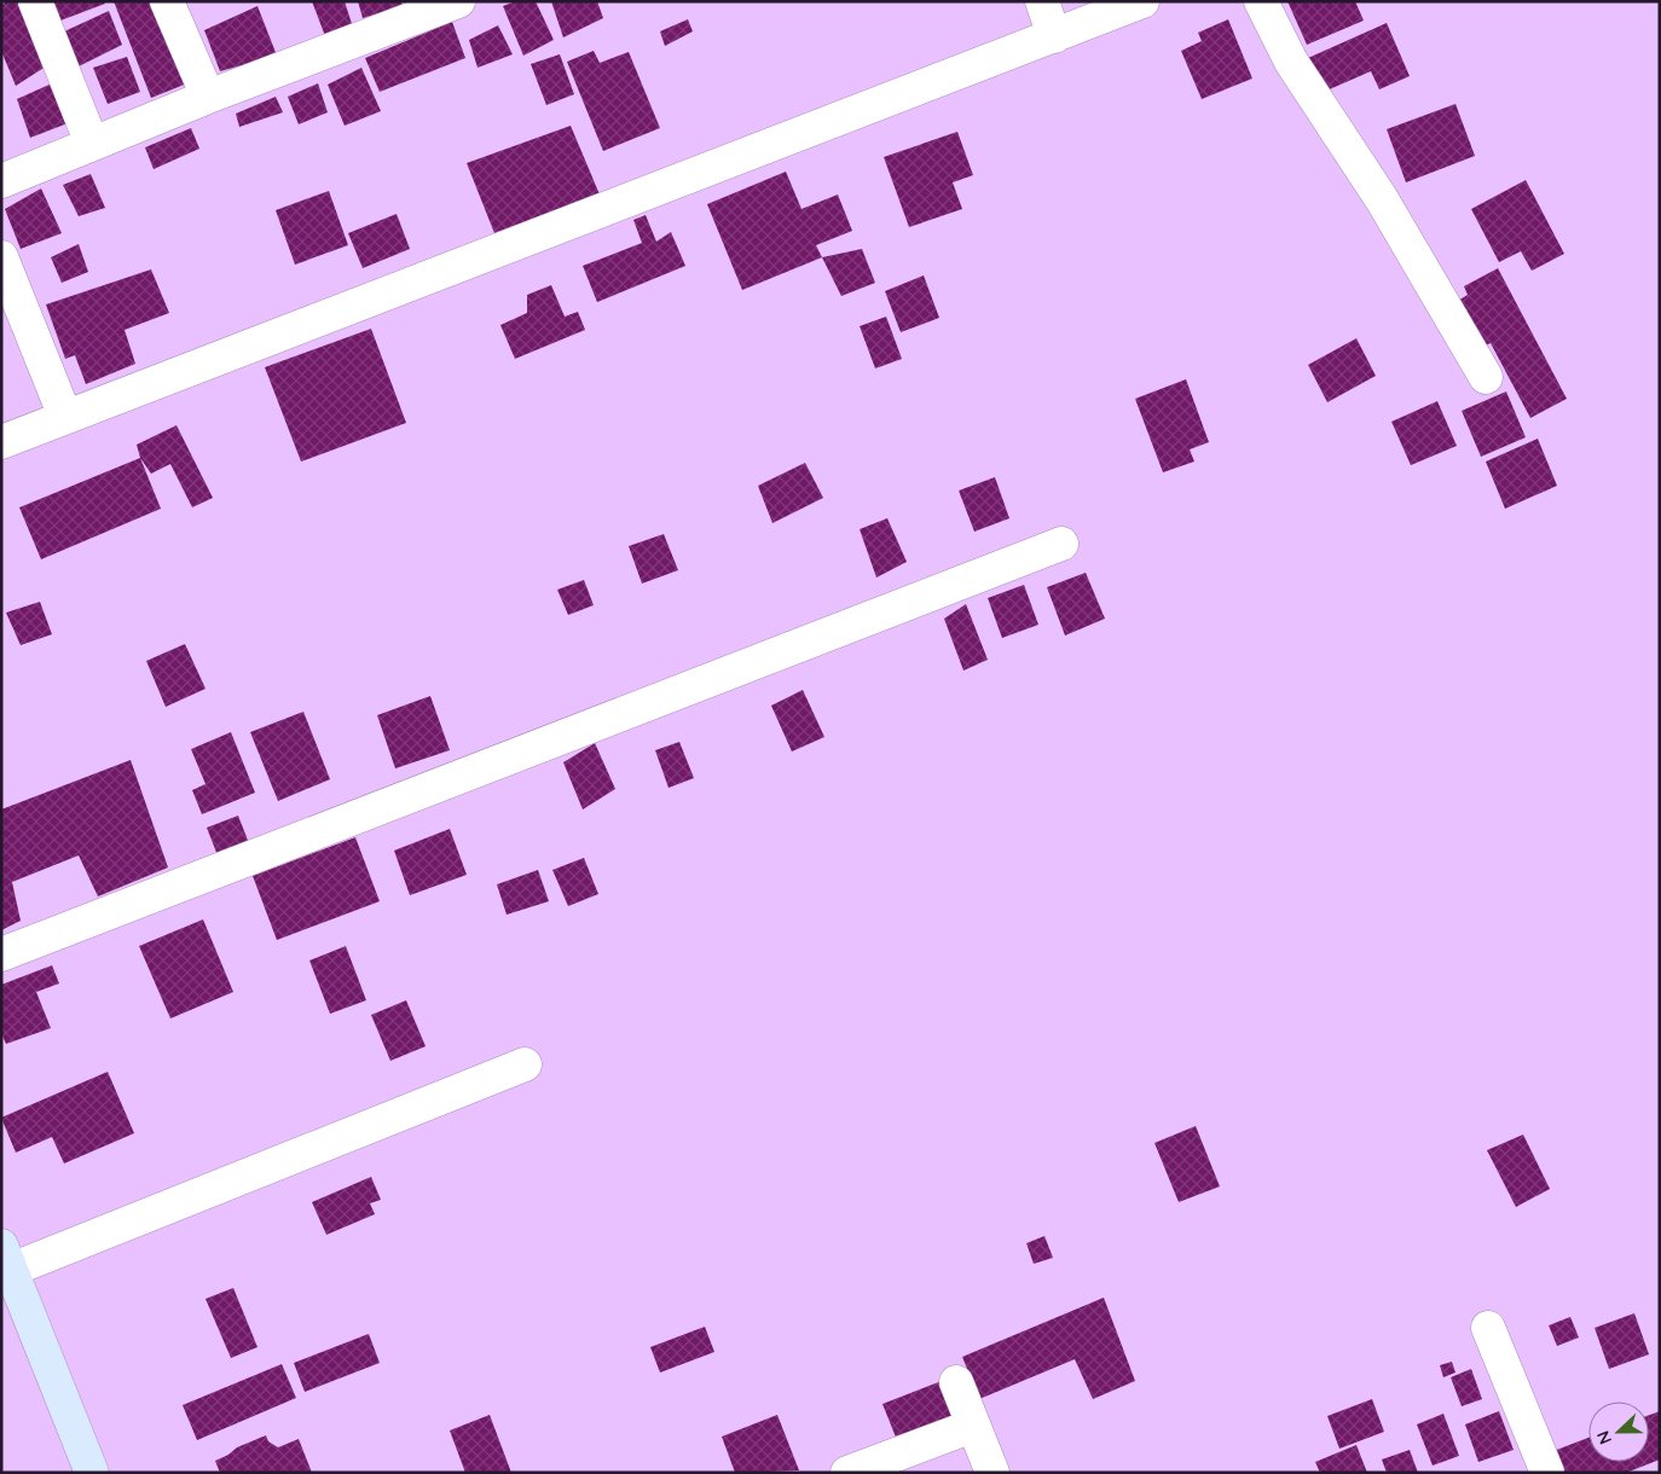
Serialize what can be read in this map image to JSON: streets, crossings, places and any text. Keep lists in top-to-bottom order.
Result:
{
  "north": "left"
}
